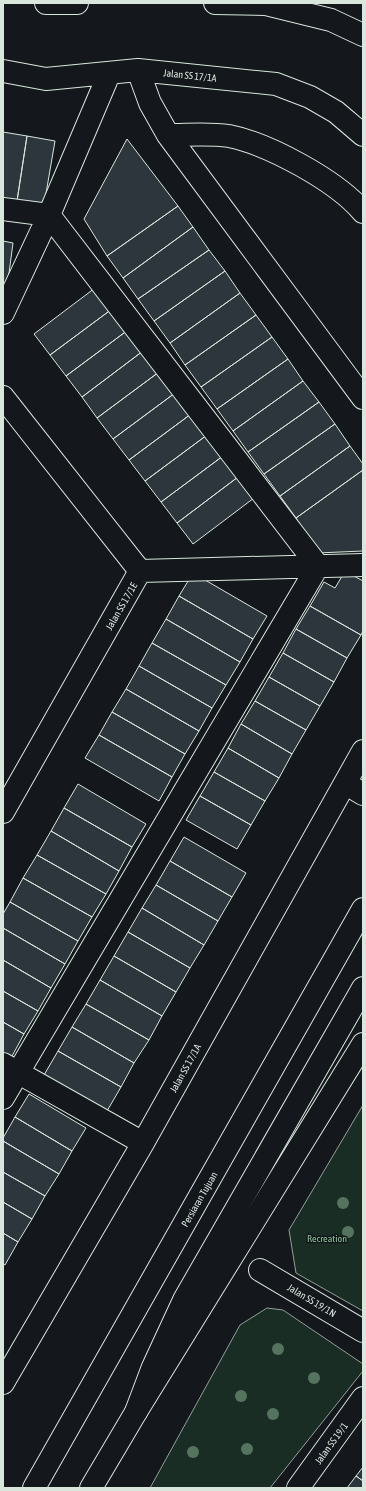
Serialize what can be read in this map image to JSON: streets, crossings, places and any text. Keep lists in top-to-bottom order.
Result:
{
  "streets": {
    "main road": [
      "Jalan SS 17/1A",
      "Jalan SS 17/1E",
      "Persiaran Tujuan",
      "Jalan SS 19/1N",
      "Jalan SS 19/1"
    ]
  },
  "parks": ["Recreation"]
}
